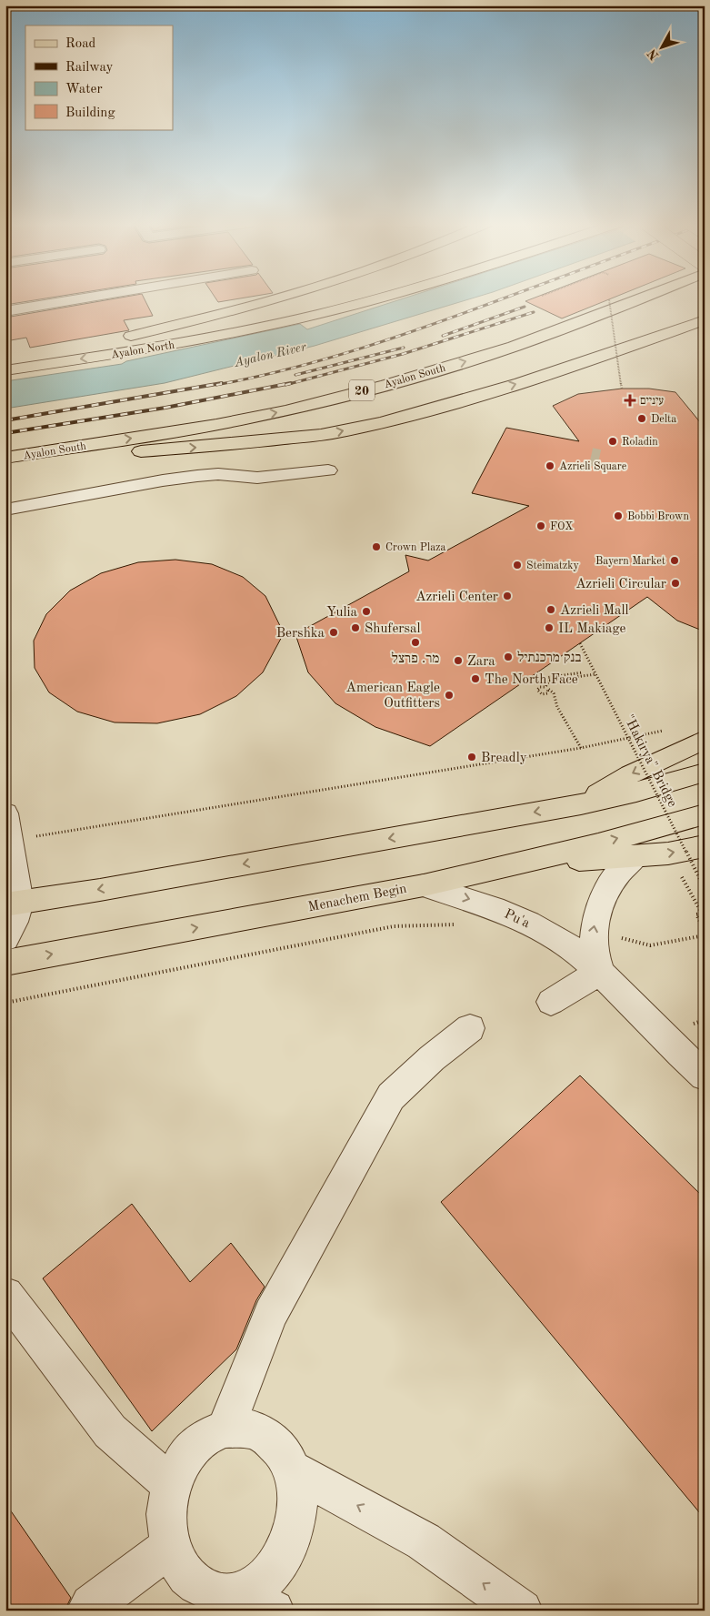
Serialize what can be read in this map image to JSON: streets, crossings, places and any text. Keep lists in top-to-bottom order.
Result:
{
  "streets": {
    "main road": [
      "Ayalon North",
      "Ayalon South",
      "20",
      "Menachem Begin"
    ],
    "street": ["Pu'a"],
    "path": ["\"Hakirya\" Bridge"]
  },
  "crossings": [
    ["Menachem Begin", "Pu'a"]
  ],
  "water": ["Ayalon River"],
  "places": {
    "health": ["עיניים"],
    "other": [
      "Delta",
      "Roladin",
      "Azrieli Square",
      "Bobbi Brown",
      "FOX",
      "Crown Plaza",
      "Bayern Market",
      "Steimatzky",
      "Azrieli Circular",
      "Azrieli Center",
      "Azrieli Mall",
      "Yulia",
      "Shufersal",
      "IL Makiage",
      "Bershka",
      "מר. פרצל",
      "בנק מרכנתיל",
      "Zara",
      "The North Face",
      "American Eagle Outfitters",
      "Breadly"
    ]
  },
  "legend": [
    "Road",
    "Railway",
    "Water",
    "Building"
  ],
  "north": "bottom left"
}
